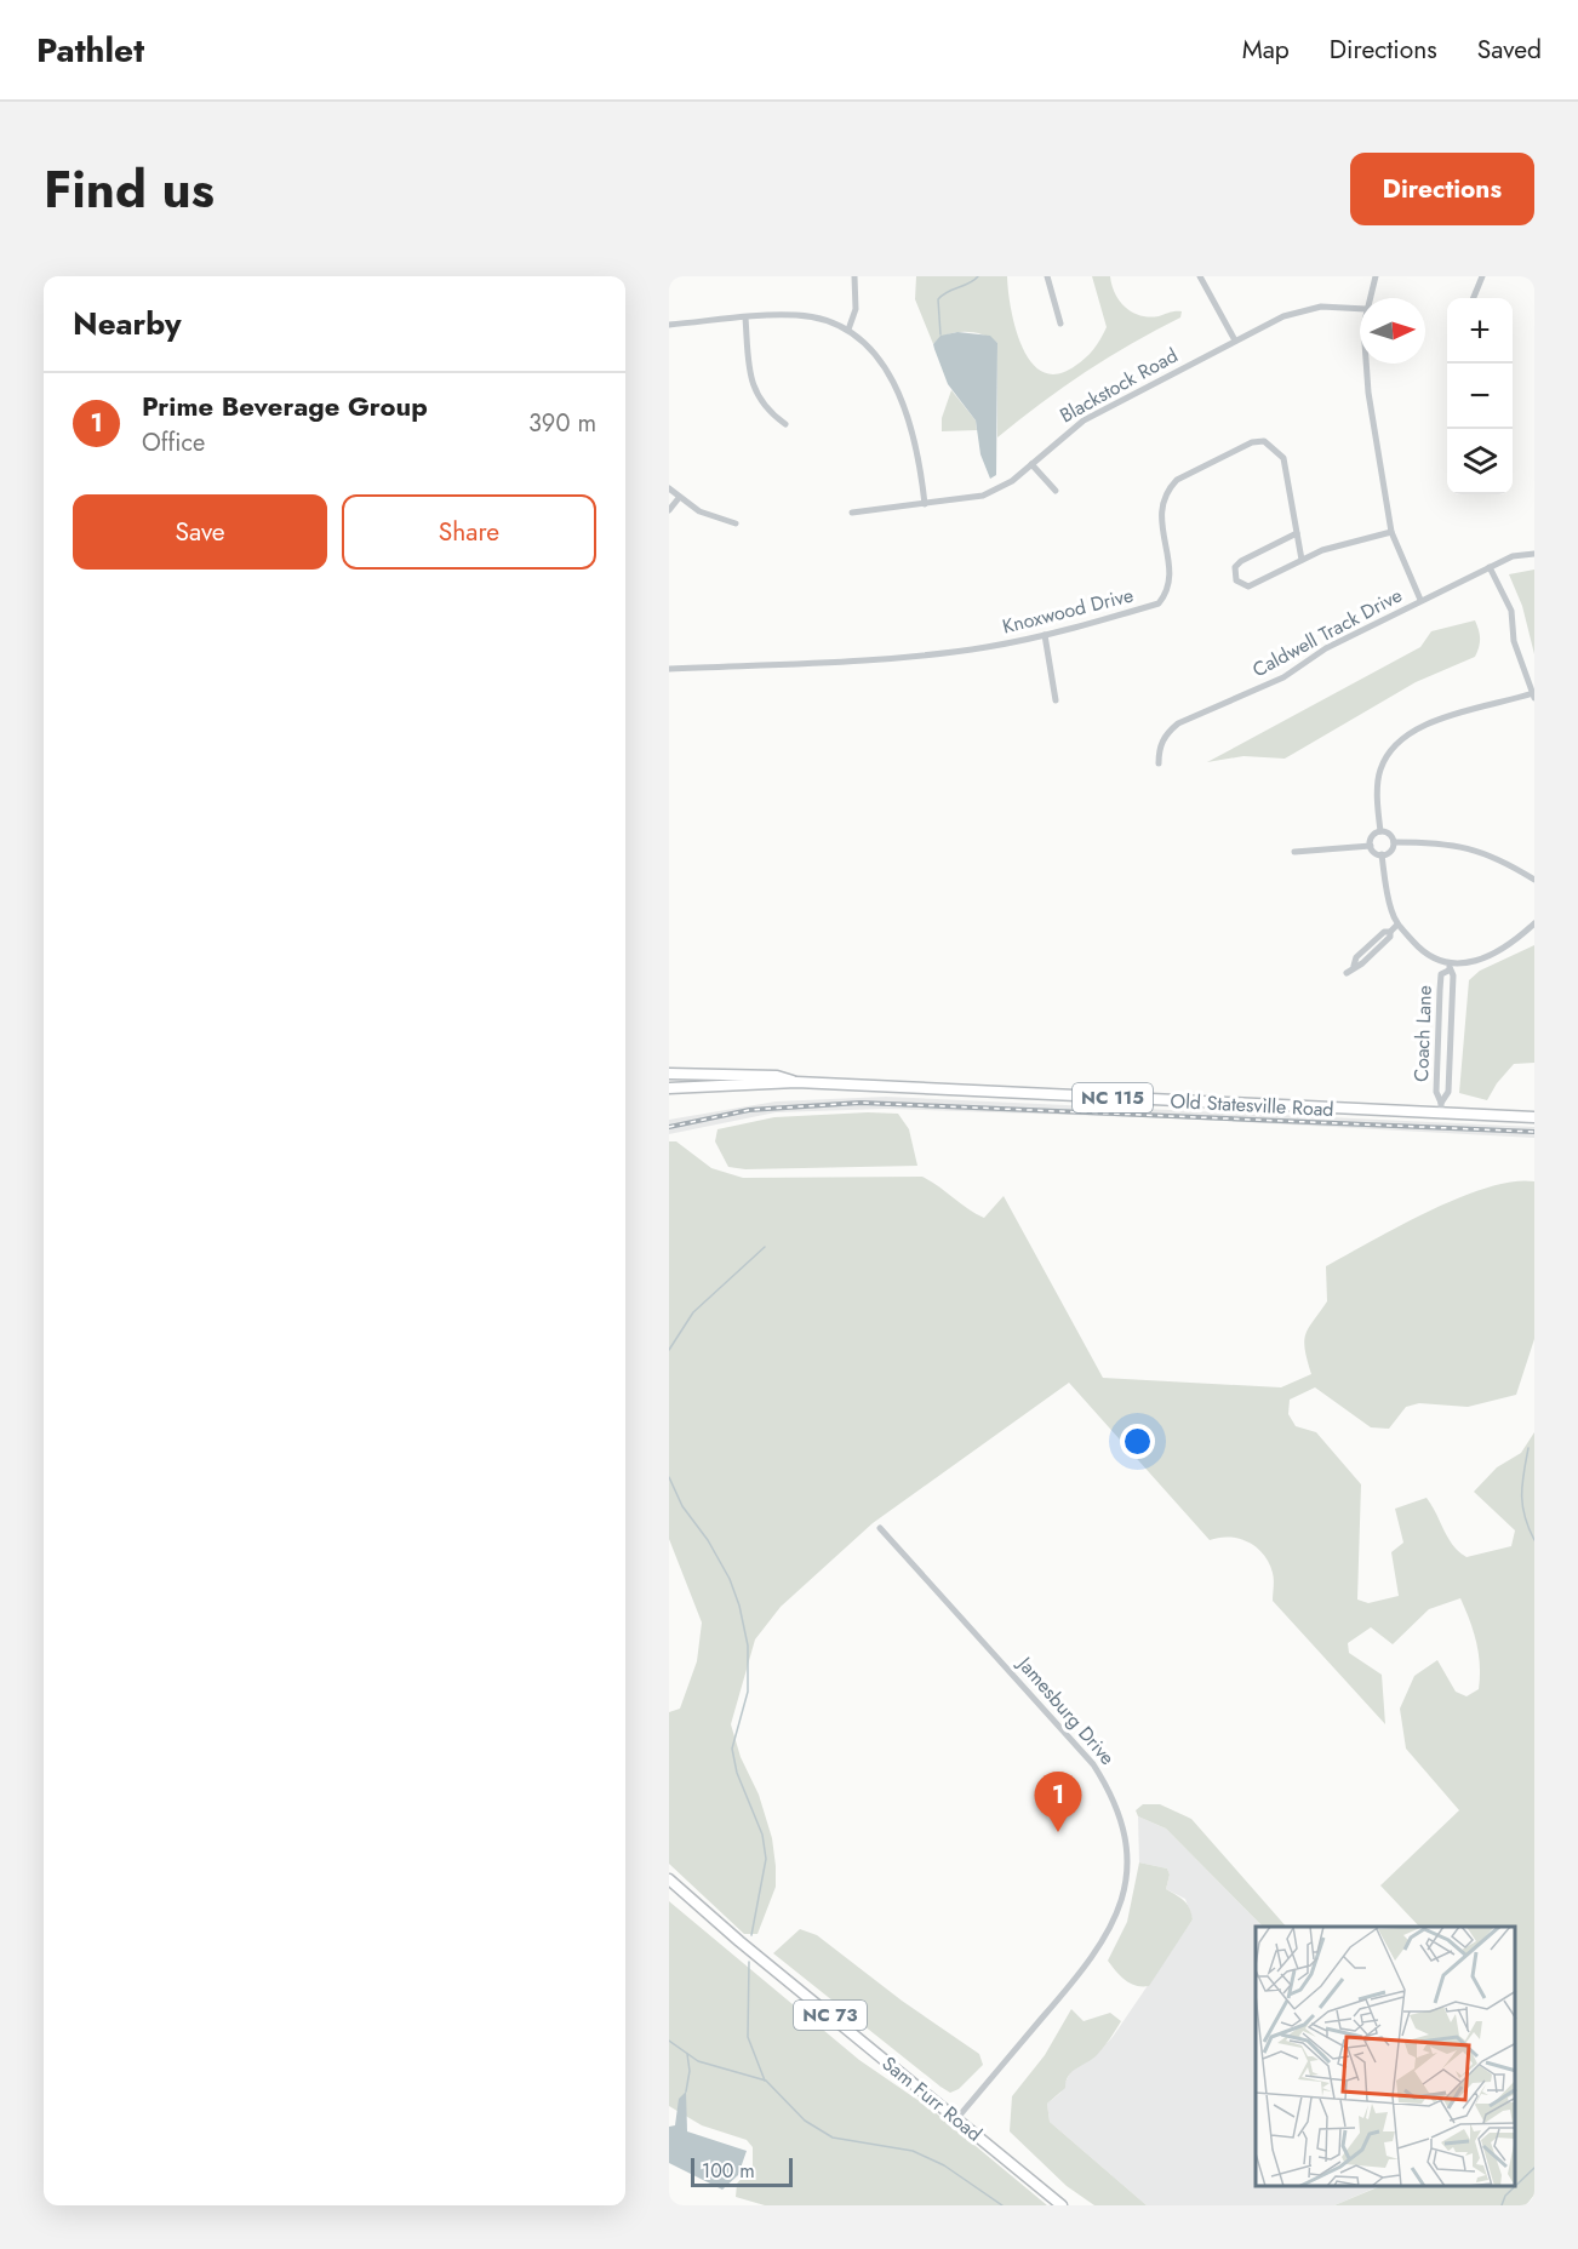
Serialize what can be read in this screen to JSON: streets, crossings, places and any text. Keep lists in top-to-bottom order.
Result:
{
  "streets": {
    "main road": [
      "NC 115",
      "Old Statesville Road",
      "NC 73",
      "Sam Furr Road"
    ],
    "street": [
      "Blackstock Road",
      "Knoxwood Drive",
      "Caldwell Track Drive",
      "Coach Lane",
      "Jamesburg Drive"
    ]
  },
  "crossings": [
    ["Coach Lane", "Old Statesville Road"],
    ["Jamesburg Drive", "Sam Furr Road"]
  ],
  "scale_bar": "100 m",
  "north": "right",
  "page": {
    "header": "Pathlet",
    "nav": ["Map", "Directions", "Saved"],
    "title": "Find us",
    "buttons": [
      "Directions",
      ["Save", "Share"]
    ],
    "heading": "Nearby",
    "map_buttons": ["+", "−"],
    "list": [
      {
        "mark": "1",
        "name": "Prime Beverage Group",
        "note": "Office",
        "value": "390 m"
      }
    ],
    "pins": "1",
    "scale": "100 m"
  }
}
